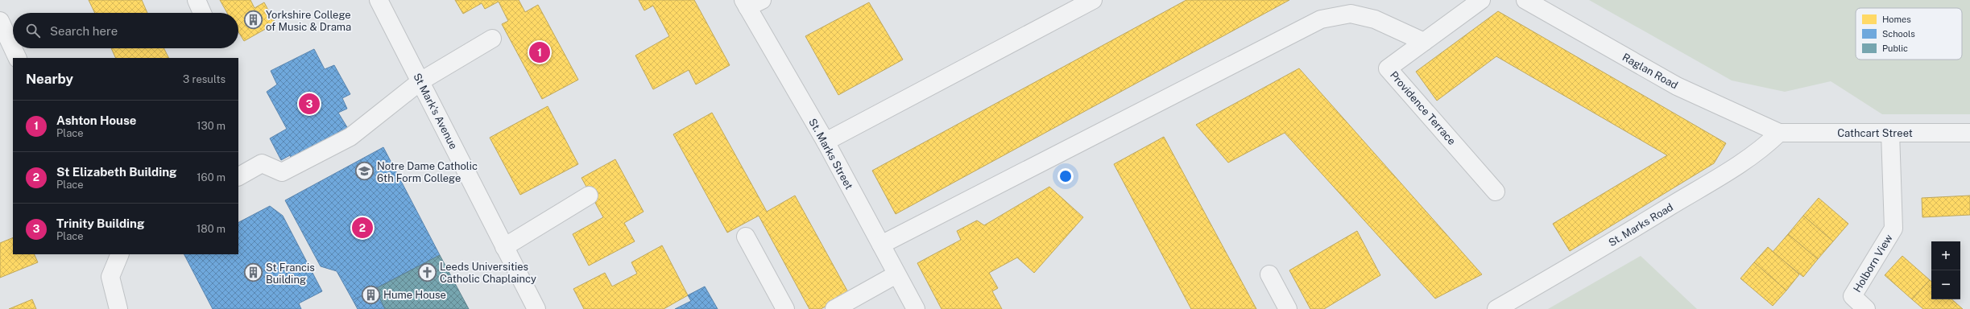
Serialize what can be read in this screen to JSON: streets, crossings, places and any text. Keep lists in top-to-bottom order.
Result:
{
  "streets": {
    "street": [
      "Raglan Road",
      "Providence Terrace",
      "St Mark's Avenue",
      "Cathcart Street",
      "St. Marks Street",
      "St. Marks Road",
      "Holborn View"
    ]
  },
  "crossings": [
    ["Raglan Road", "Cathcart Street"],
    ["Raglan Road", "St. Marks Road"],
    ["Cathcart Street", "St. Marks Road"],
    ["Cathcart Street", "Holborn View"]
  ],
  "places": {
    "building": ["Yorkshire College of Music & Drama", "St Francis Building", "Hume House"],
    "school or university": ["Notre Dame Catholic 6th Form College"],
    "church": ["Leeds Universities Catholic Chaplaincy"]
  },
  "legend": ["Homes", "Schools", "Public"],
  "page": {
    "search": "Search here",
    "pins": ["1", "3", "2"],
    "heading": ["Nearby", "3 results"],
    "list": [
      {
        "mark": "1",
        "name": "Ashton House",
        "note": "Place",
        "value": "130 m"
      },
      {
        "mark": "2",
        "name": "St Elizabeth Building",
        "note": "Place",
        "value": "160 m"
      },
      {
        "mark": "3",
        "name": "Trinity Building",
        "note": "Place",
        "value": "180 m"
      }
    ],
    "map_buttons": ["+", "−"]
  }
}
